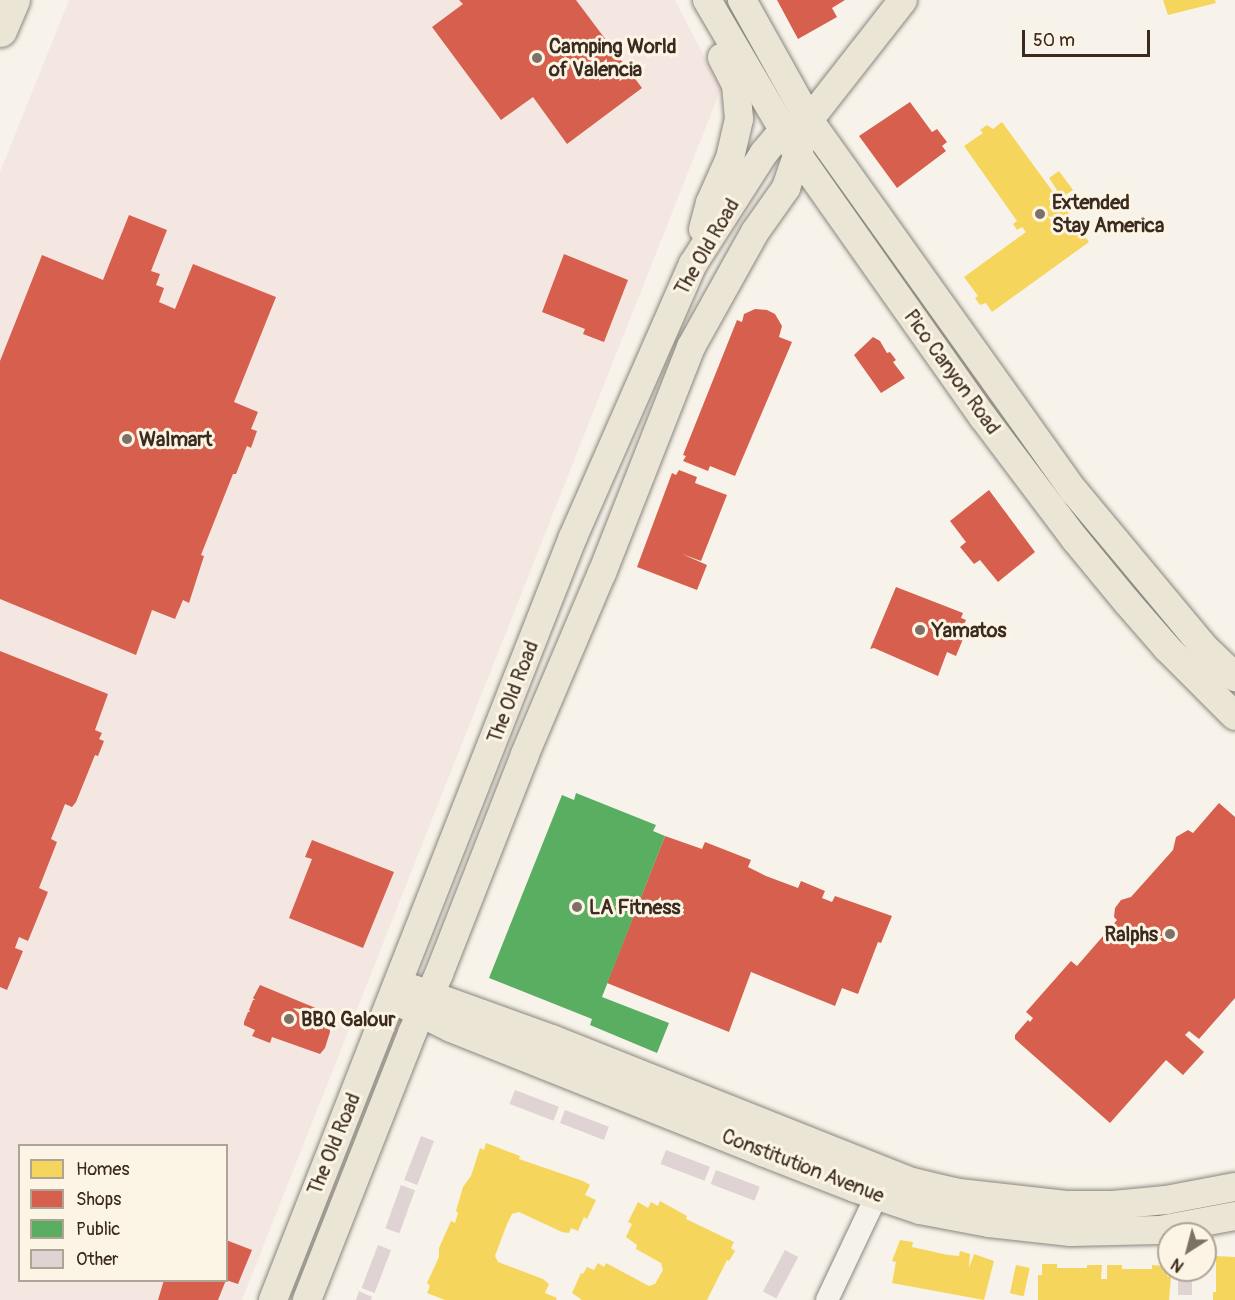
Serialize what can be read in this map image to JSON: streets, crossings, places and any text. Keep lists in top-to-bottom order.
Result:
{
  "streets": {
    "main road": ["The Old Road", "Pico Canyon Road", "Constitution Avenue"]
  },
  "crossings": [
    ["The Old Road", "Pico Canyon Road"],
    ["The Old Road", "Constitution Avenue"]
  ],
  "places": [
    "Camping World of Valencia",
    "Extended Stay America",
    "Walmart",
    "Yamatos",
    "LA Fitness",
    "Ralphs",
    "BBQ Galour"
  ],
  "legend": [
    "Homes",
    "Shops",
    "Public",
    "Other"
  ],
  "scale_bar": "50 m",
  "north": "bottom left"
}
